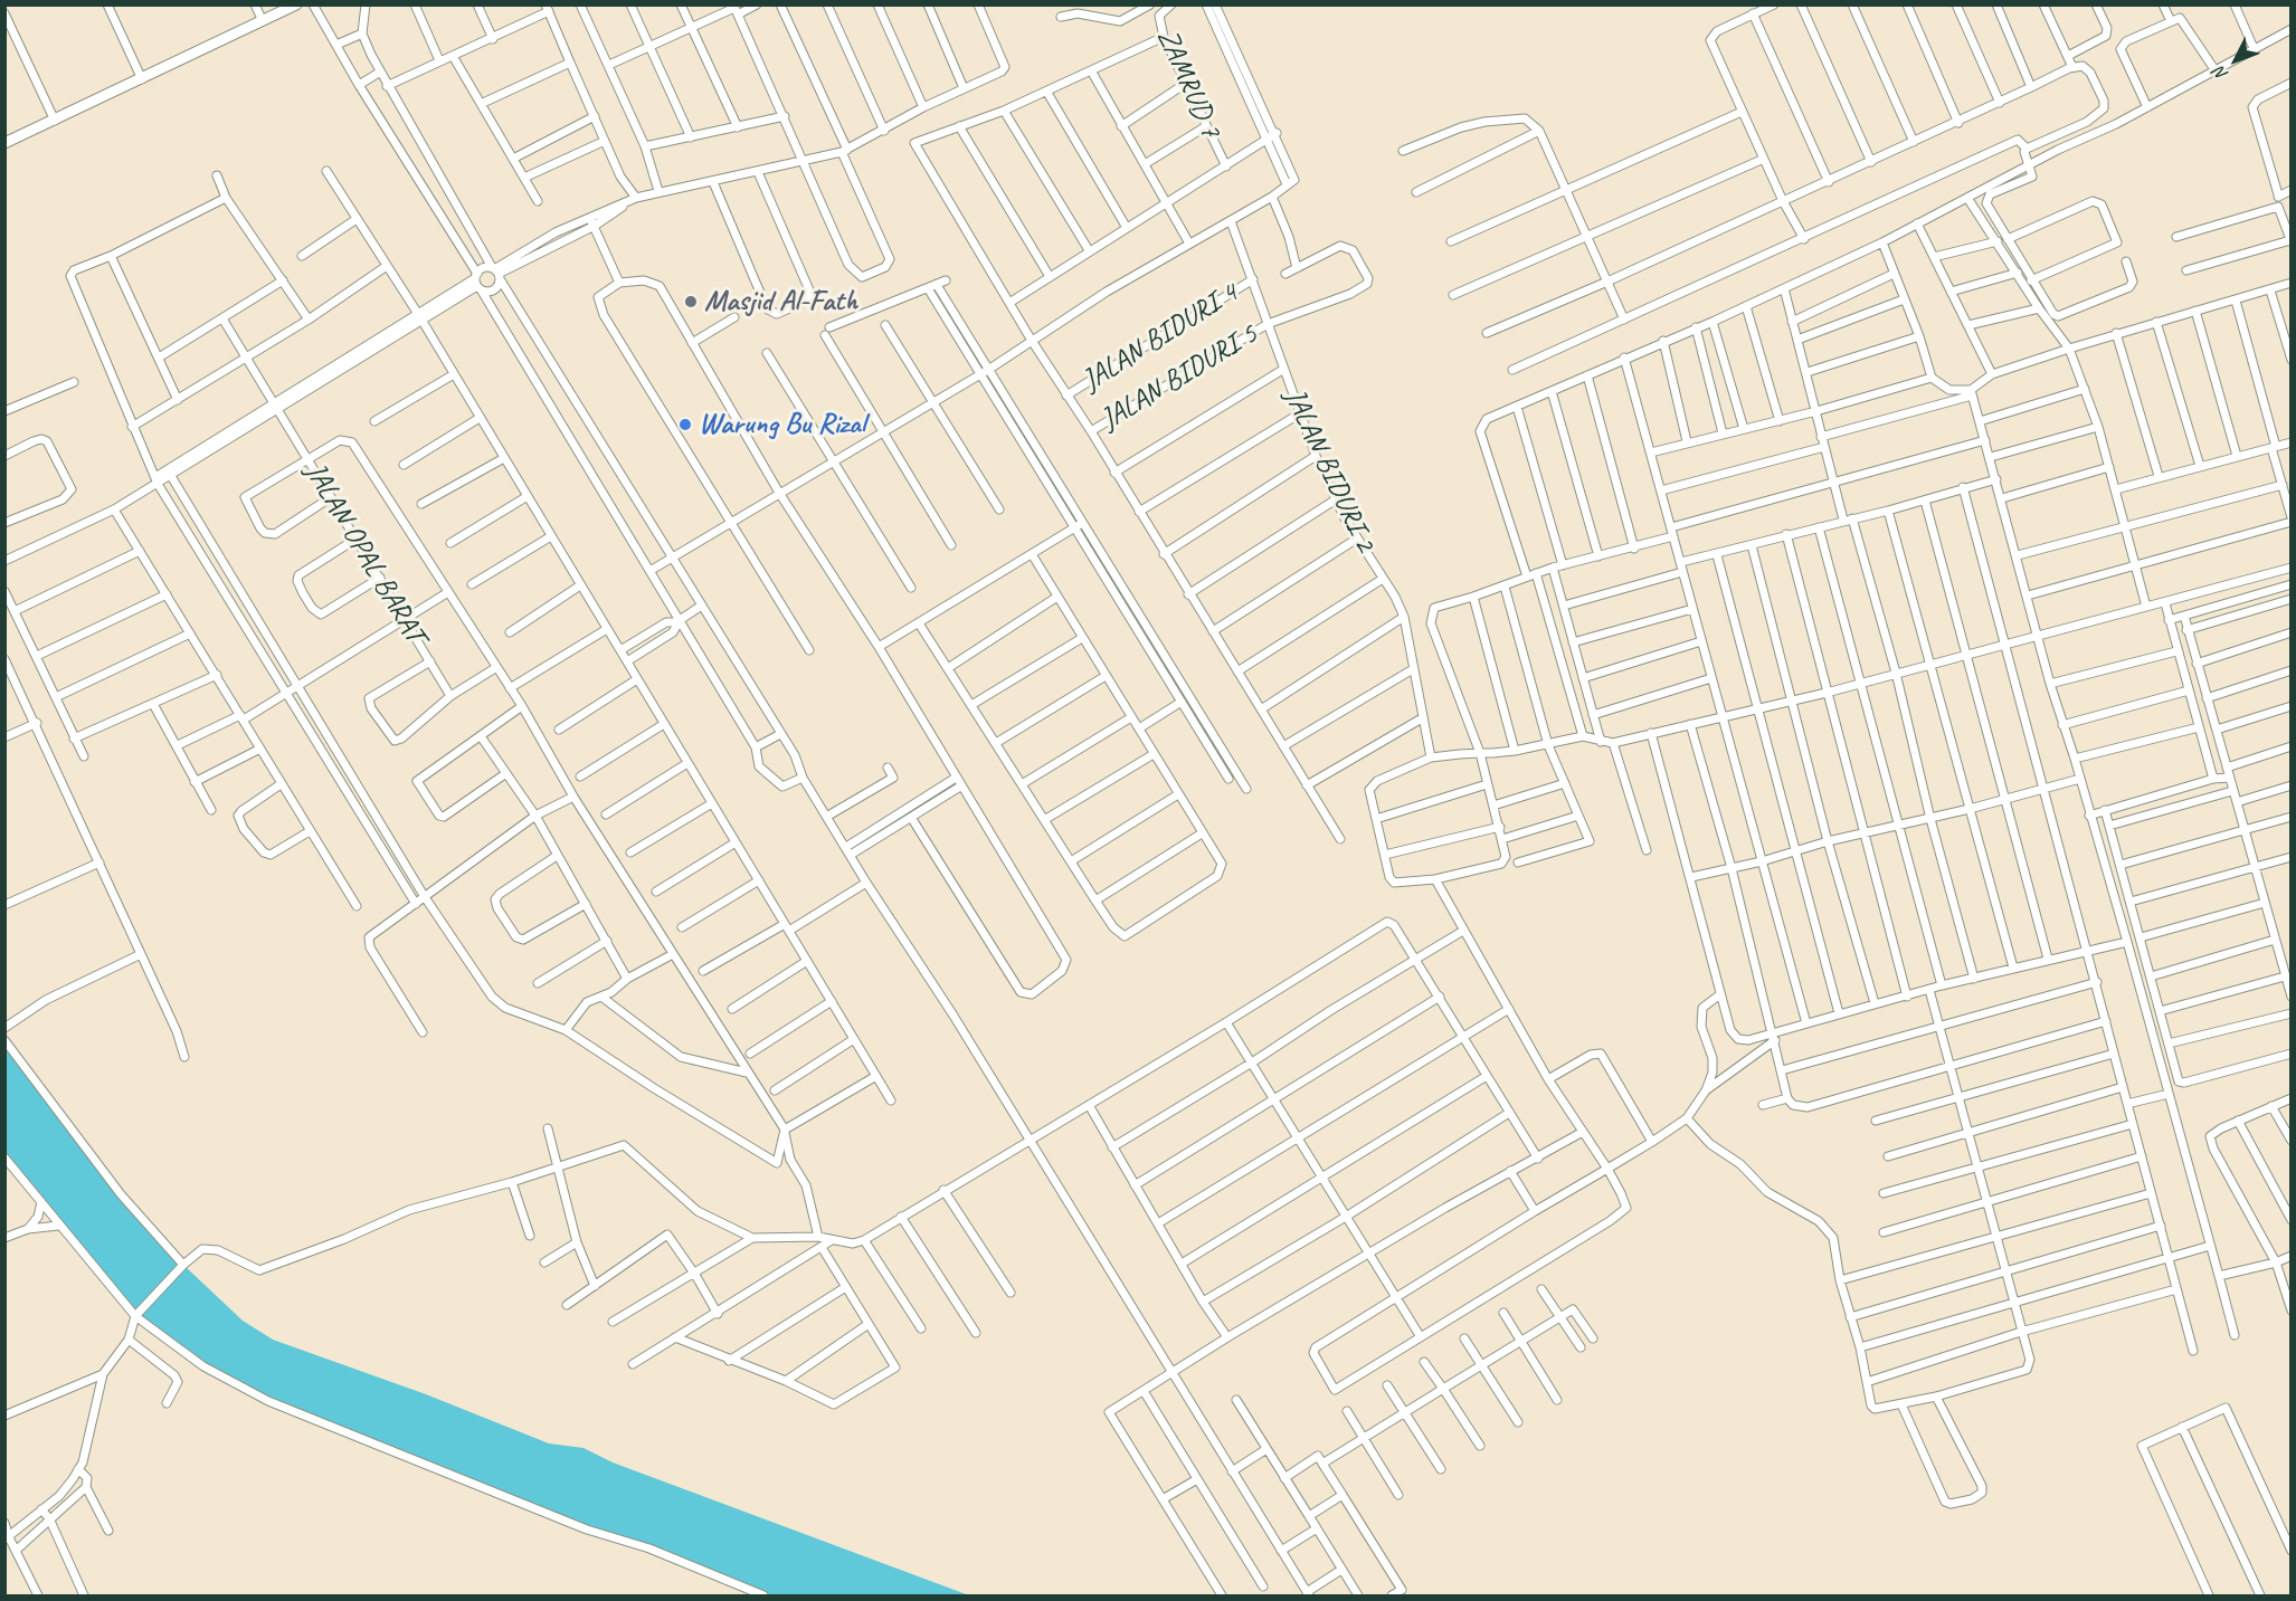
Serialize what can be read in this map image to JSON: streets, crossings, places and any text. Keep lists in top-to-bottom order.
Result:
{
  "streets": {
    "street": [
      "ZAMRUD 7",
      "JALAN BIDURI 4",
      "JALAN BIDURI 5",
      "JALAN BIDURI 2",
      "JALAN OPAL BARAT"
    ]
  },
  "crossings": [
    ["JALAN BIDURI 4", "JALAN BIDURI 2"],
    ["JALAN BIDURI 5", "JALAN BIDURI 2"]
  ],
  "places": ["Masjid Al-Fath", "Warung Bu Rizal"],
  "north": "bottom left"
}
